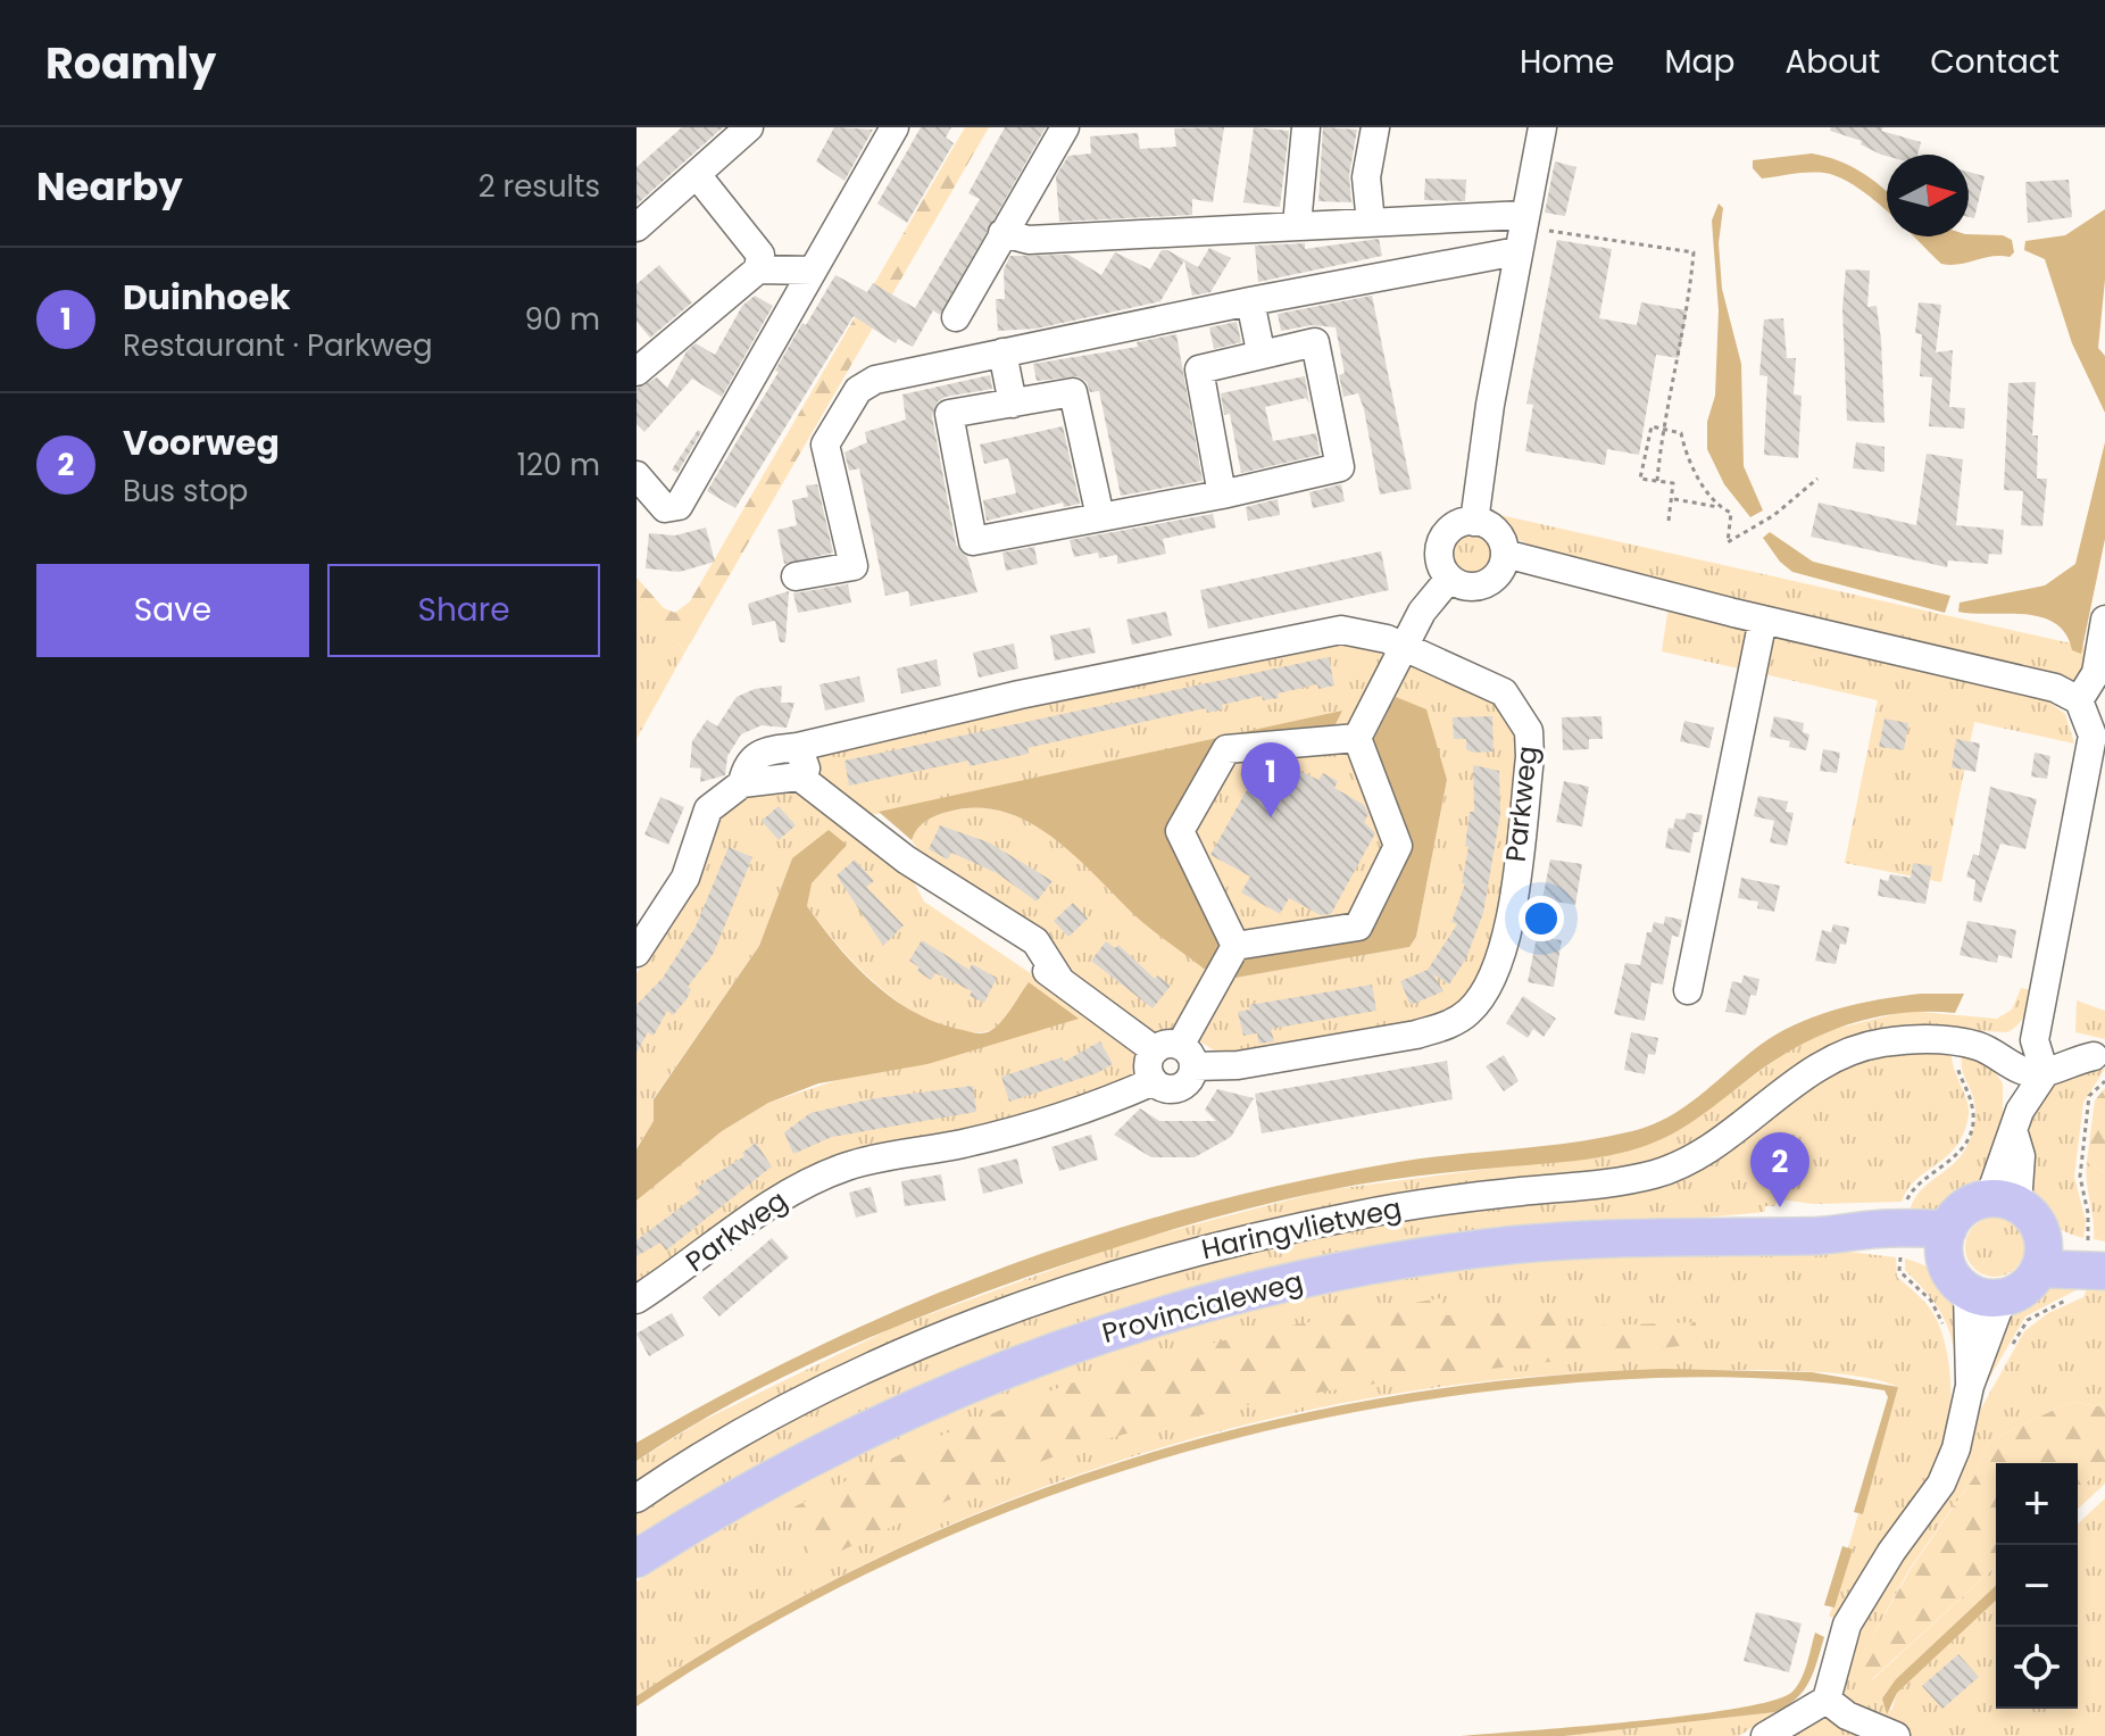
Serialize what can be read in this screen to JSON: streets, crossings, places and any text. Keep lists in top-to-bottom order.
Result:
{
  "streets": {
    "main road": ["Provincialeweg"],
    "street": ["Parkweg", "Haringvlietweg"]
  },
  "north": "right",
  "page": {
    "header": "Roamly",
    "nav": [
      "Home",
      "Map",
      "About",
      "Contact"
    ],
    "heading": ["Nearby", "2 results"],
    "list": [
      {
        "mark": "1",
        "name": "Duinhoek",
        "note": "Restaurant · Parkweg",
        "value": "90 m"
      },
      {
        "mark": "2",
        "name": "Voorweg",
        "note": "Bus stop",
        "value": "120 m"
      }
    ],
    "buttons": ["Save", "Share"],
    "pins": ["1", "2"],
    "map_buttons": ["+", "−"]
  }
}
